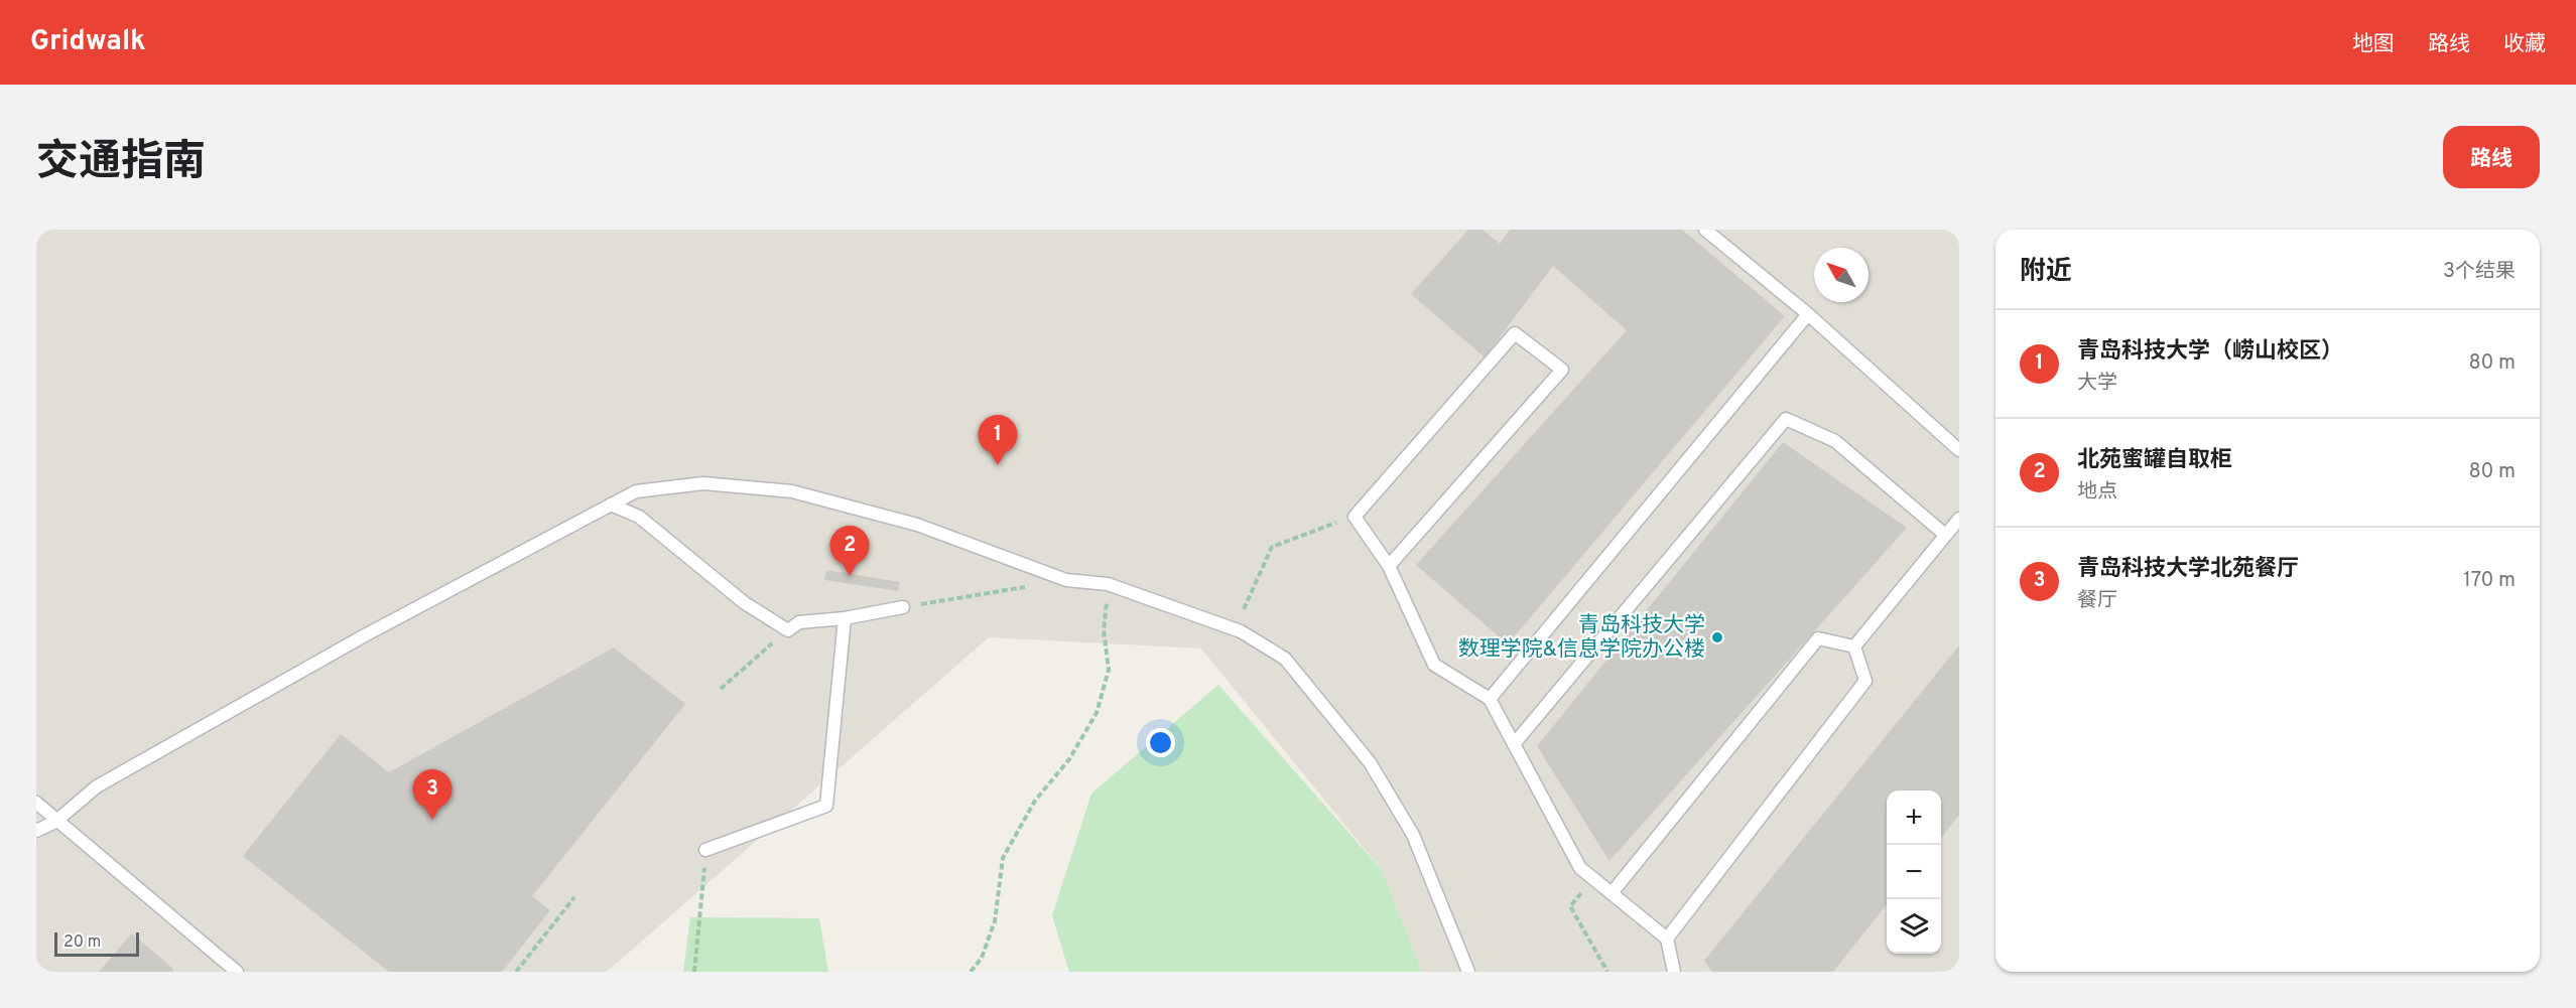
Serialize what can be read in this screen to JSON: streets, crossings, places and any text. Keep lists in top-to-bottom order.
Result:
{
  "places": ["青岛科技大学 数理学院&信息学院办公楼"],
  "scale_bar": "20 m",
  "north": "top left",
  "page": {
    "header": "Gridwalk",
    "nav": ["地图", "路线", "收藏"],
    "title": "交通指南",
    "buttons": "路线",
    "heading": ["附近", "3个结果"],
    "list": [
      {
        "mark": "1",
        "name": "青岛科技大学（崂山校区）",
        "note": "大学",
        "value": "80 m"
      },
      {
        "mark": "2",
        "name": "北苑蜜罐自取柜",
        "note": "地点",
        "value": "80 m"
      },
      {
        "mark": "3",
        "name": "青岛科技大学北苑餐厅",
        "note": "餐厅",
        "value": "170 m"
      }
    ],
    "pins": ["1", "2", "3"],
    "map_buttons": ["+", "−"],
    "scale": "20 m"
  }
}
